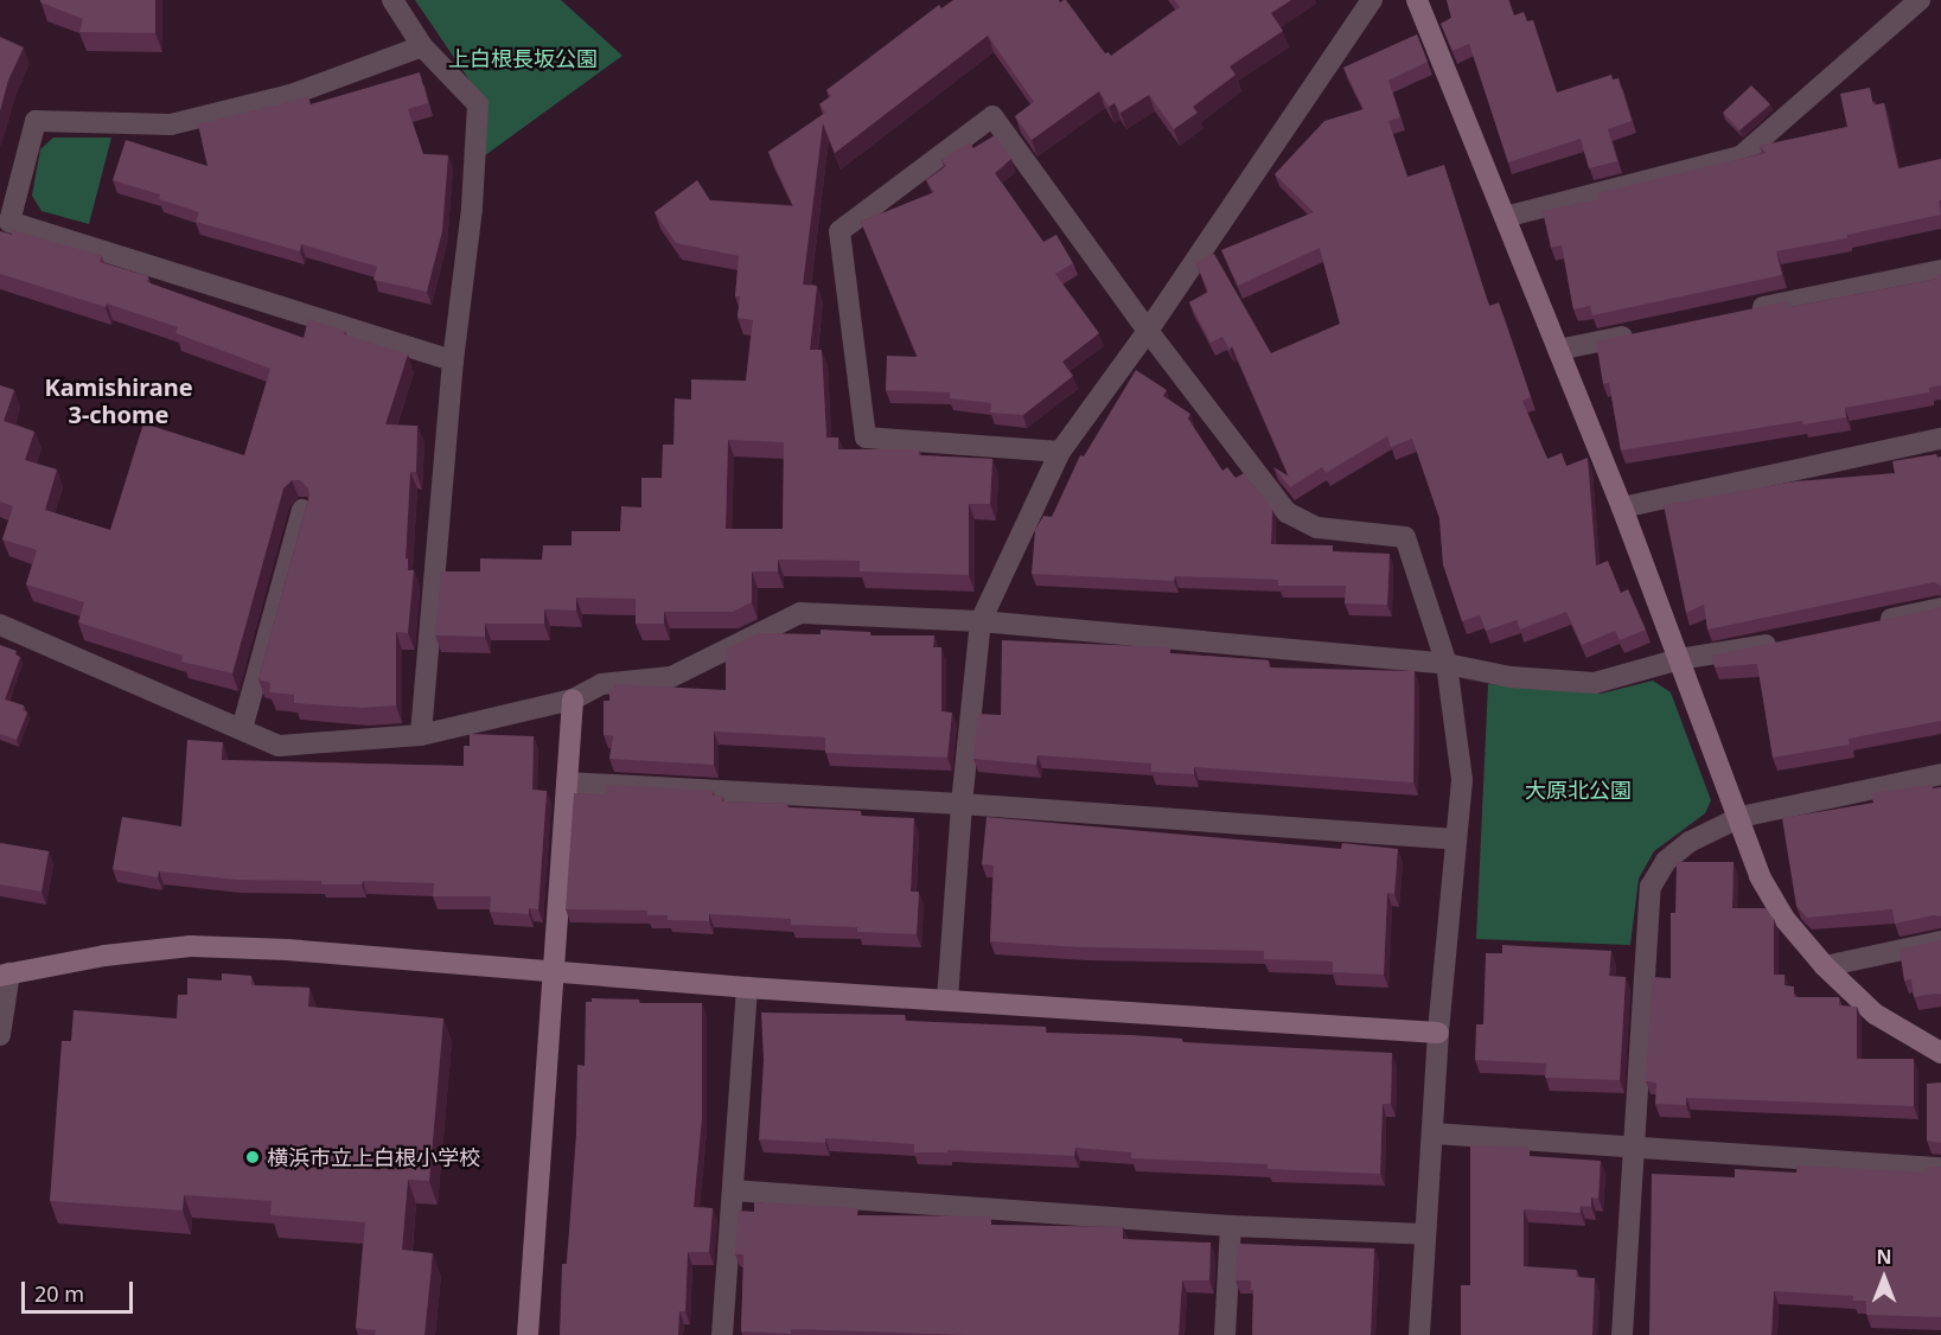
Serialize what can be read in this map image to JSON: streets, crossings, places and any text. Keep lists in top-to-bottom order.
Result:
{
  "districts": ["Kamishirane 3-chome"],
  "parks": ["上白根長坂公園", "大原北公園"],
  "places": ["横浜市立上白根小学校"],
  "scale_bar": "20 m",
  "north": "top"
}
